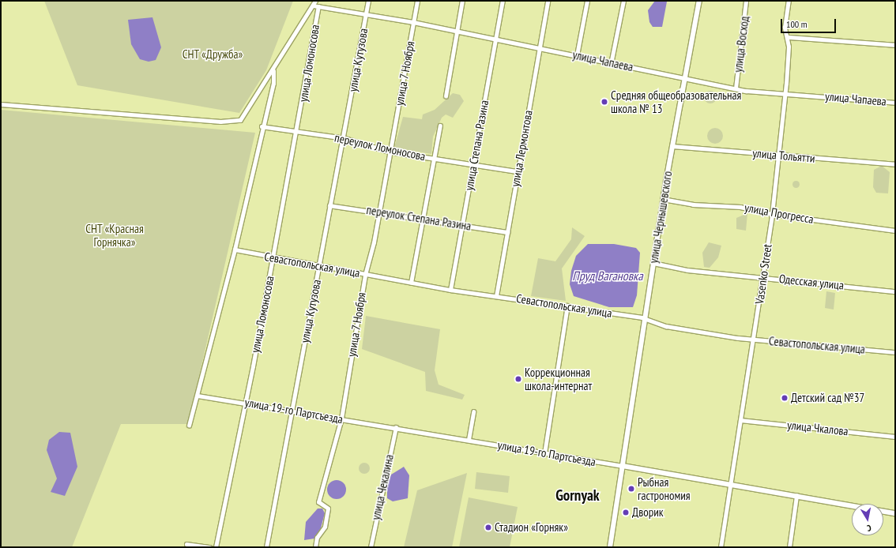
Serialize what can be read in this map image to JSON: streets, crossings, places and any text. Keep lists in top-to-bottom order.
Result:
{
  "streets": {
    "street": [
      "улица Восход",
      "улица Кутузова",
      "улица Чапаева",
      "улица Ломоносова",
      "улица 7 Ноября",
      "улица Степана Разина",
      "переулок Ломоносова",
      "улица Лермонтова",
      "улица Тольятти",
      "улица Прогресса",
      "улица Чернышевского",
      "переулок Степана Разина",
      "Севастопольская улица",
      "Vasenko Street",
      "Одесская улица",
      "улица 19-го Партсъезда",
      "улица Чкалова",
      "улица Чекалина"
    ]
  },
  "crossings": [
    ["улица Восход", "улица Чапаева"],
    ["улица Кутузова", "улица Чапаева"],
    ["улица Кутузова", "переулок Ломоносова"],
    ["улица Кутузова", "переулок Степана Разина"],
    ["улица Кутузова", "Севастопольская улица"],
    ["улица Кутузова", "улица 19-го Партсъезда"],
    ["улица Чапаева", "улица Ломоносова"],
    ["улица Чапаева", "улица 7 Ноября"],
    ["улица Чапаева", "улица Степана Разина"],
    ["улица Чапаева", "улица Лермонтова"],
    ["улица Чапаева", "улица Чернышевского"],
    ["улица Чапаева", "Vasenko Street"],
    ["улица Ломоносова", "переулок Ломоносова"],
    ["улица Ломоносова", "Севастопольская улица"],
    ["улица Ломоносова", "улица 19-го Партсъезда"],
    ["улица 7 Ноября", "переулок Ломоносова"],
    ["улица 7 Ноября", "переулок Степана Разина"],
    ["улица 7 Ноября", "Севастопольская улица"],
    ["улица 7 Ноября", "улица 19-го Партсъезда"],
    ["улица Степана Разина", "переулок Ломоносова"],
    ["улица Степана Разина", "переулок Степана Разина"],
    ["улица Степана Разина", "Севастопольская улица"],
    ["переулок Ломоносова", "улица Лермонтова"],
    ["улица Лермонтова", "переулок Степана Разина"],
    ["улица Лермонтова", "Севастопольская улица"],
    ["улица Тольятти", "улица Чернышевского"],
    ["улица Тольятти", "Vasenko Street"],
    ["улица Прогресса", "улица Чернышевского"],
    ["улица Прогресса", "Vasenko Street"],
    ["улица Чернышевского", "Севастопольская улица"],
    ["улица Чернышевского", "Одесская улица"],
    ["улица Чернышевского", "улица 19-го Партсъезда"],
    ["Севастопольская улица", "Vasenko Street"],
    ["Vasenko Street", "Одесская улица"],
    ["Vasenko Street", "улица 19-го Партсъезда"],
    ["Vasenko Street", "улица Чкалова"],
    ["улица 19-го Партсъезда", "улица Чекалина"]
  ],
  "districts": ["Gornyak"],
  "water": ["Пруд Вагановка"],
  "parks": ["СНТ «Дружба»", "СНТ «Красная Горнячка»"],
  "places": [
    "Средняя общеобразовательная школа № 13",
    "Коррекционная школа-интернат",
    "Детский сад №37",
    "Рыбная гастрономия",
    "Дворик",
    "Стадион «Горняк»"
  ],
  "scale_bar": "100 m",
  "north": "bottom"
}
